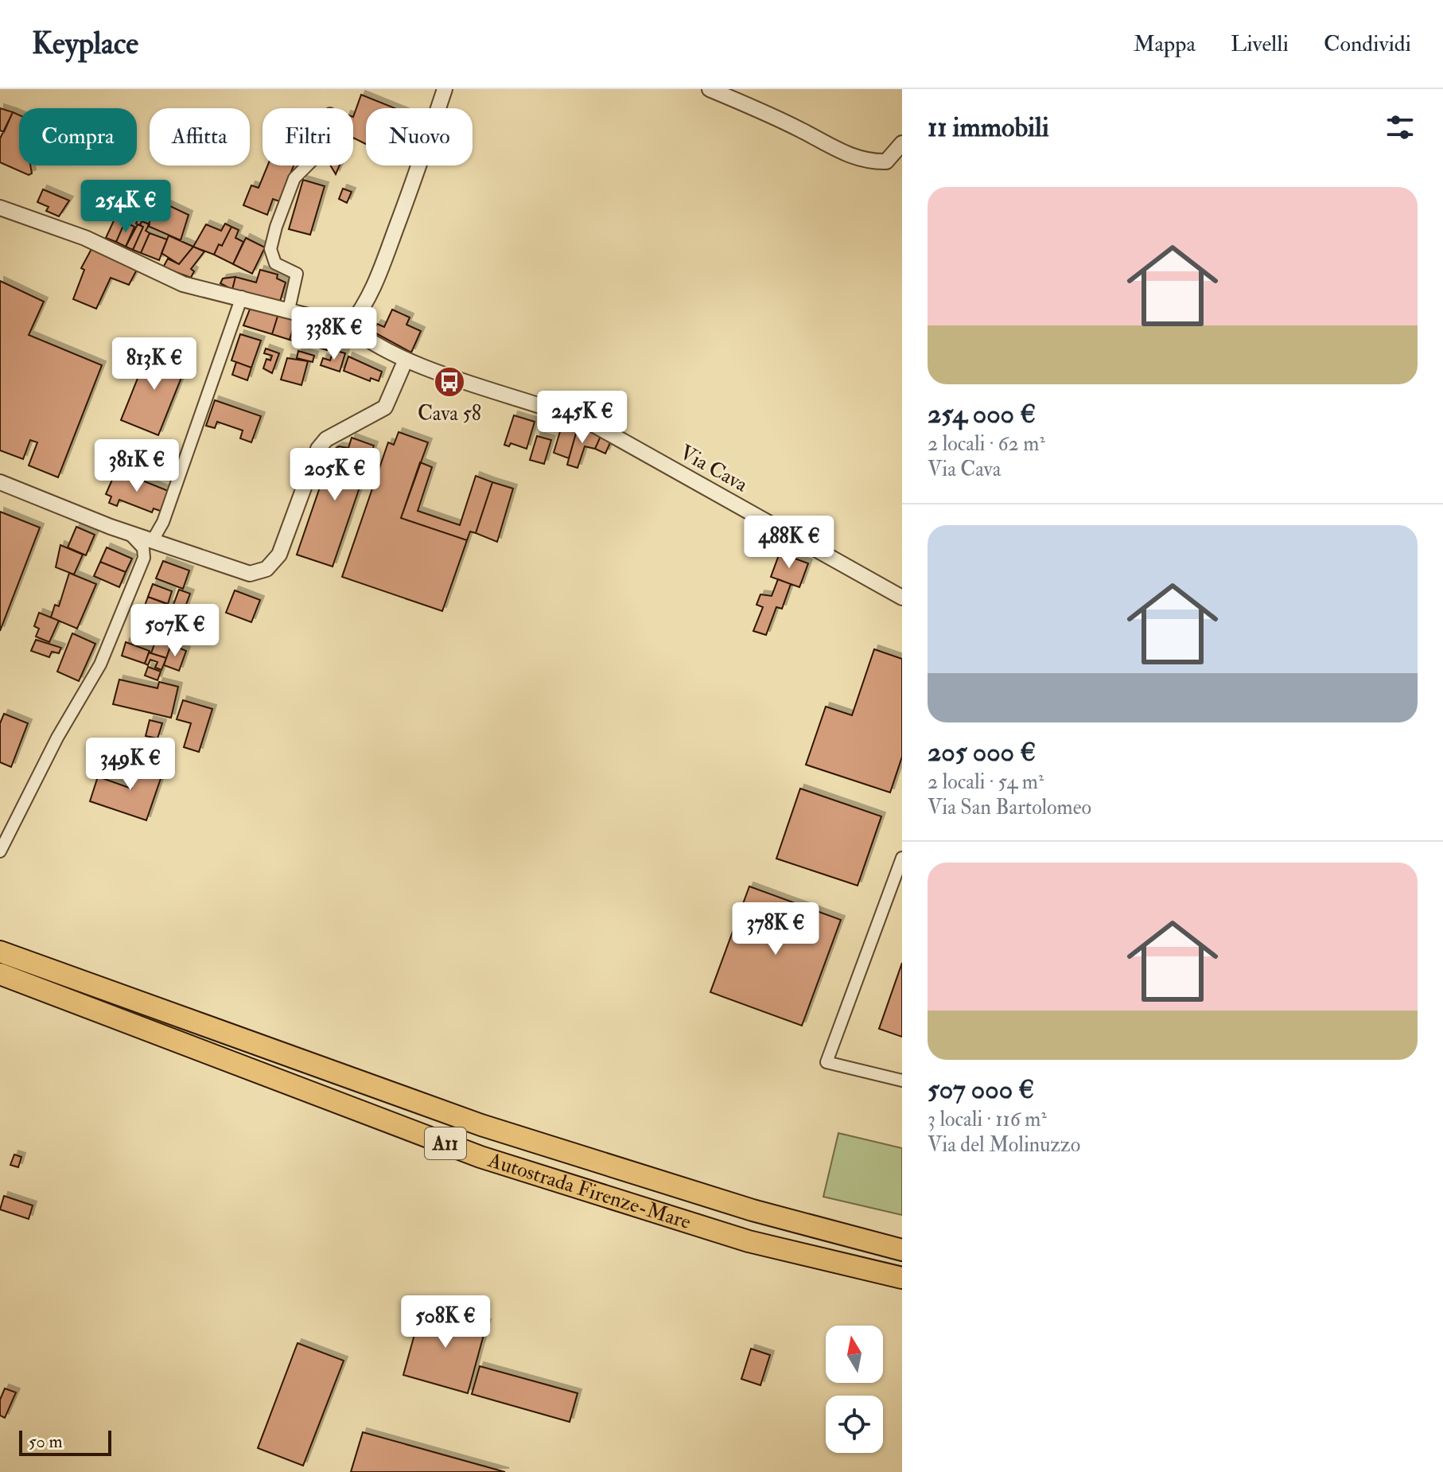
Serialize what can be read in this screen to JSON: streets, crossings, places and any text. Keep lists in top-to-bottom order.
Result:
{
  "streets": {
    "highway": ["A11", "Autostrada Firenze-Mare"],
    "street": ["Via Cava"]
  },
  "places": {
    "bus stop": ["Cava 58"]
  },
  "scale_bar": "50 m",
  "north": "top",
  "page": {
    "header": "Keyplace",
    "nav": ["Mappa", "Livelli", "Condividi"],
    "heading": "11 immobili",
    "chip": [
      "Compra",
      "Affitta",
      "Filtri",
      "Nuovo"
    ],
    "list": [
      {
        "name": "254 000 €",
        "note": "2 locali · 62 m² · Via Cava"
      },
      {
        "name": "205 000 €",
        "note": "2 locali · 54 m² · Via San Bartolomeo"
      },
      {
        "name": "507 000 €",
        "note": "3 locali · 116 m² · Via del Molinuzzo"
      }
    ],
    "price": [
      "254K €",
      "338K €",
      "813K €",
      "245K €",
      "381K €",
      "205K €",
      "488K €",
      "507K €",
      "349K €",
      "378K €",
      "508K €"
    ],
    "scale": "50 m"
  }
}
